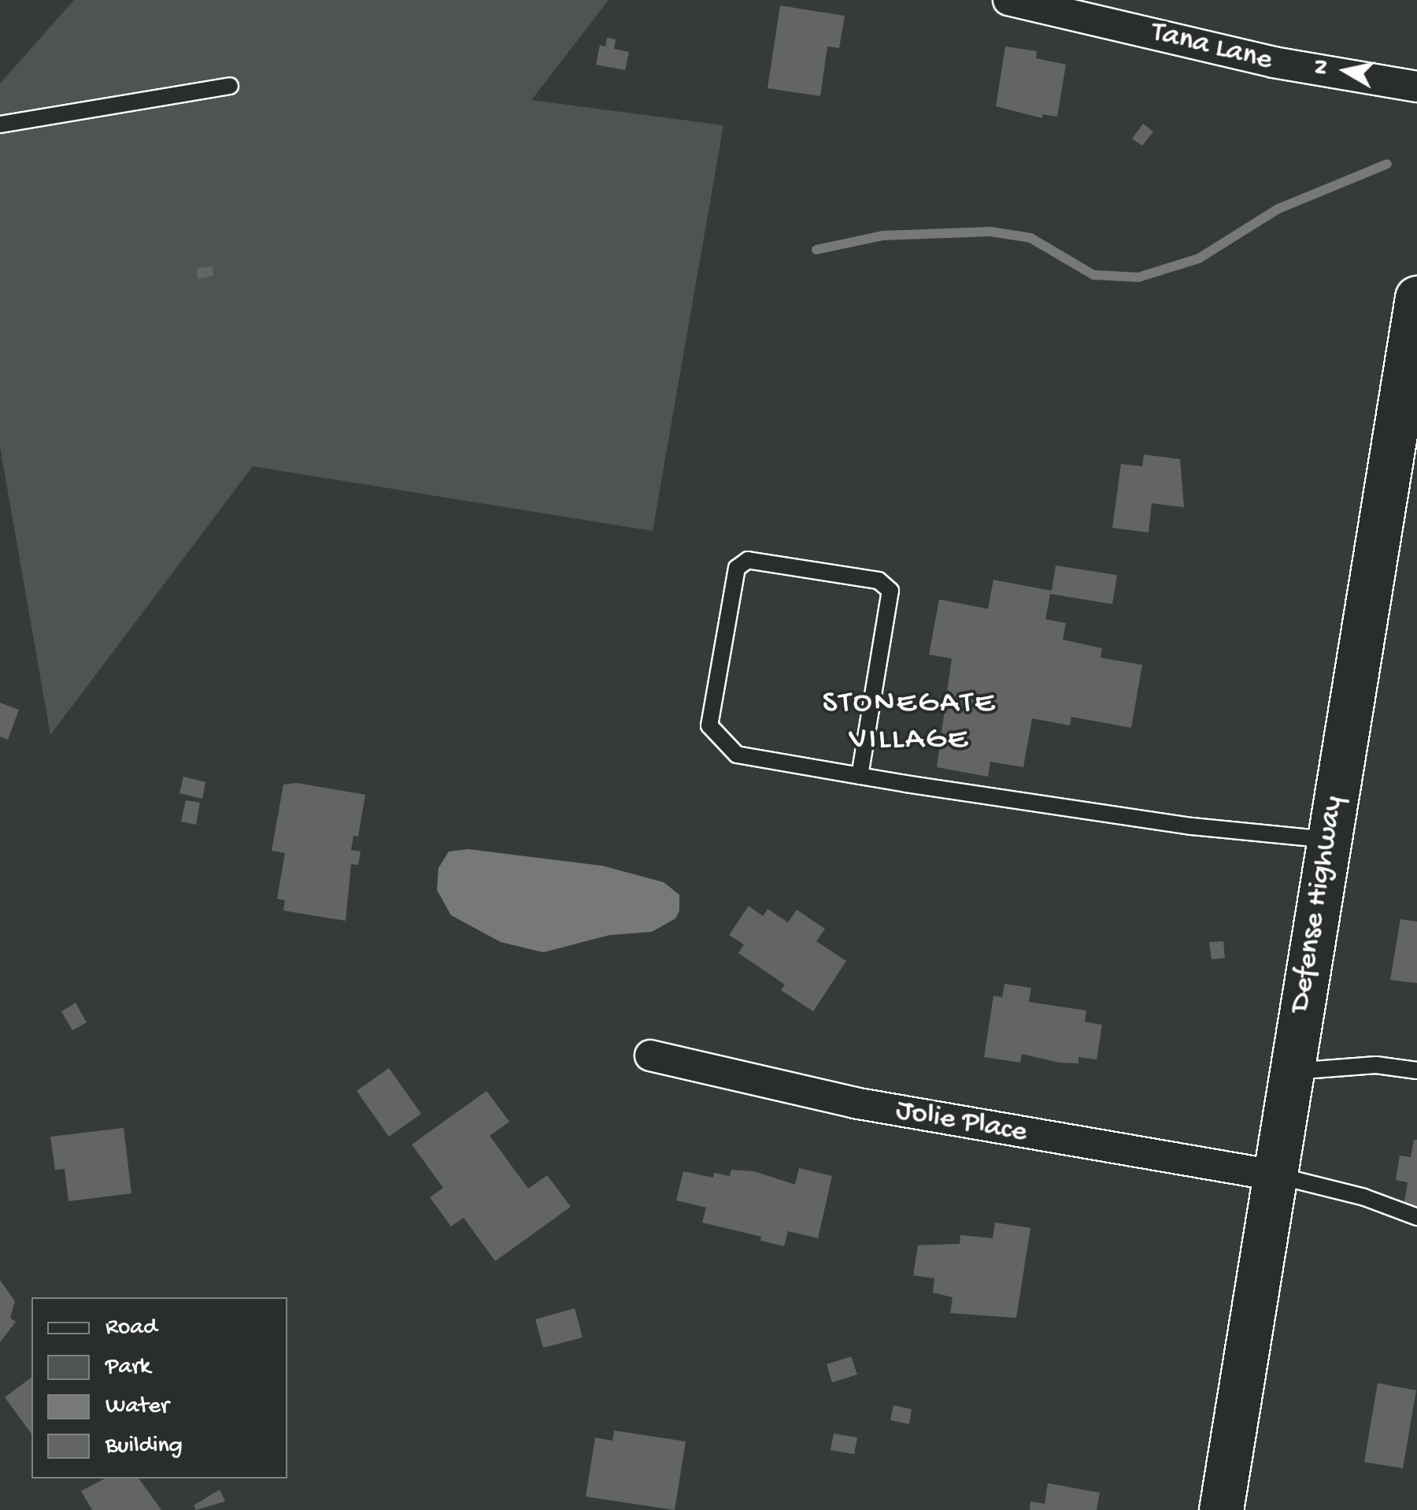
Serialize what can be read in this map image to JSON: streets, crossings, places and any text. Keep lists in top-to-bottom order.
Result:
{
  "streets": {
    "main road": ["Defense Highway"],
    "street": ["Tana Lane", "Jolie Place"]
  },
  "crossings": [
    ["Defense Highway", "Jolie Place"]
  ],
  "districts": ["STONEGATE VILLAGE"],
  "legend": [
    "Road",
    "Park",
    "Water",
    "Building"
  ],
  "north": "left"
}
